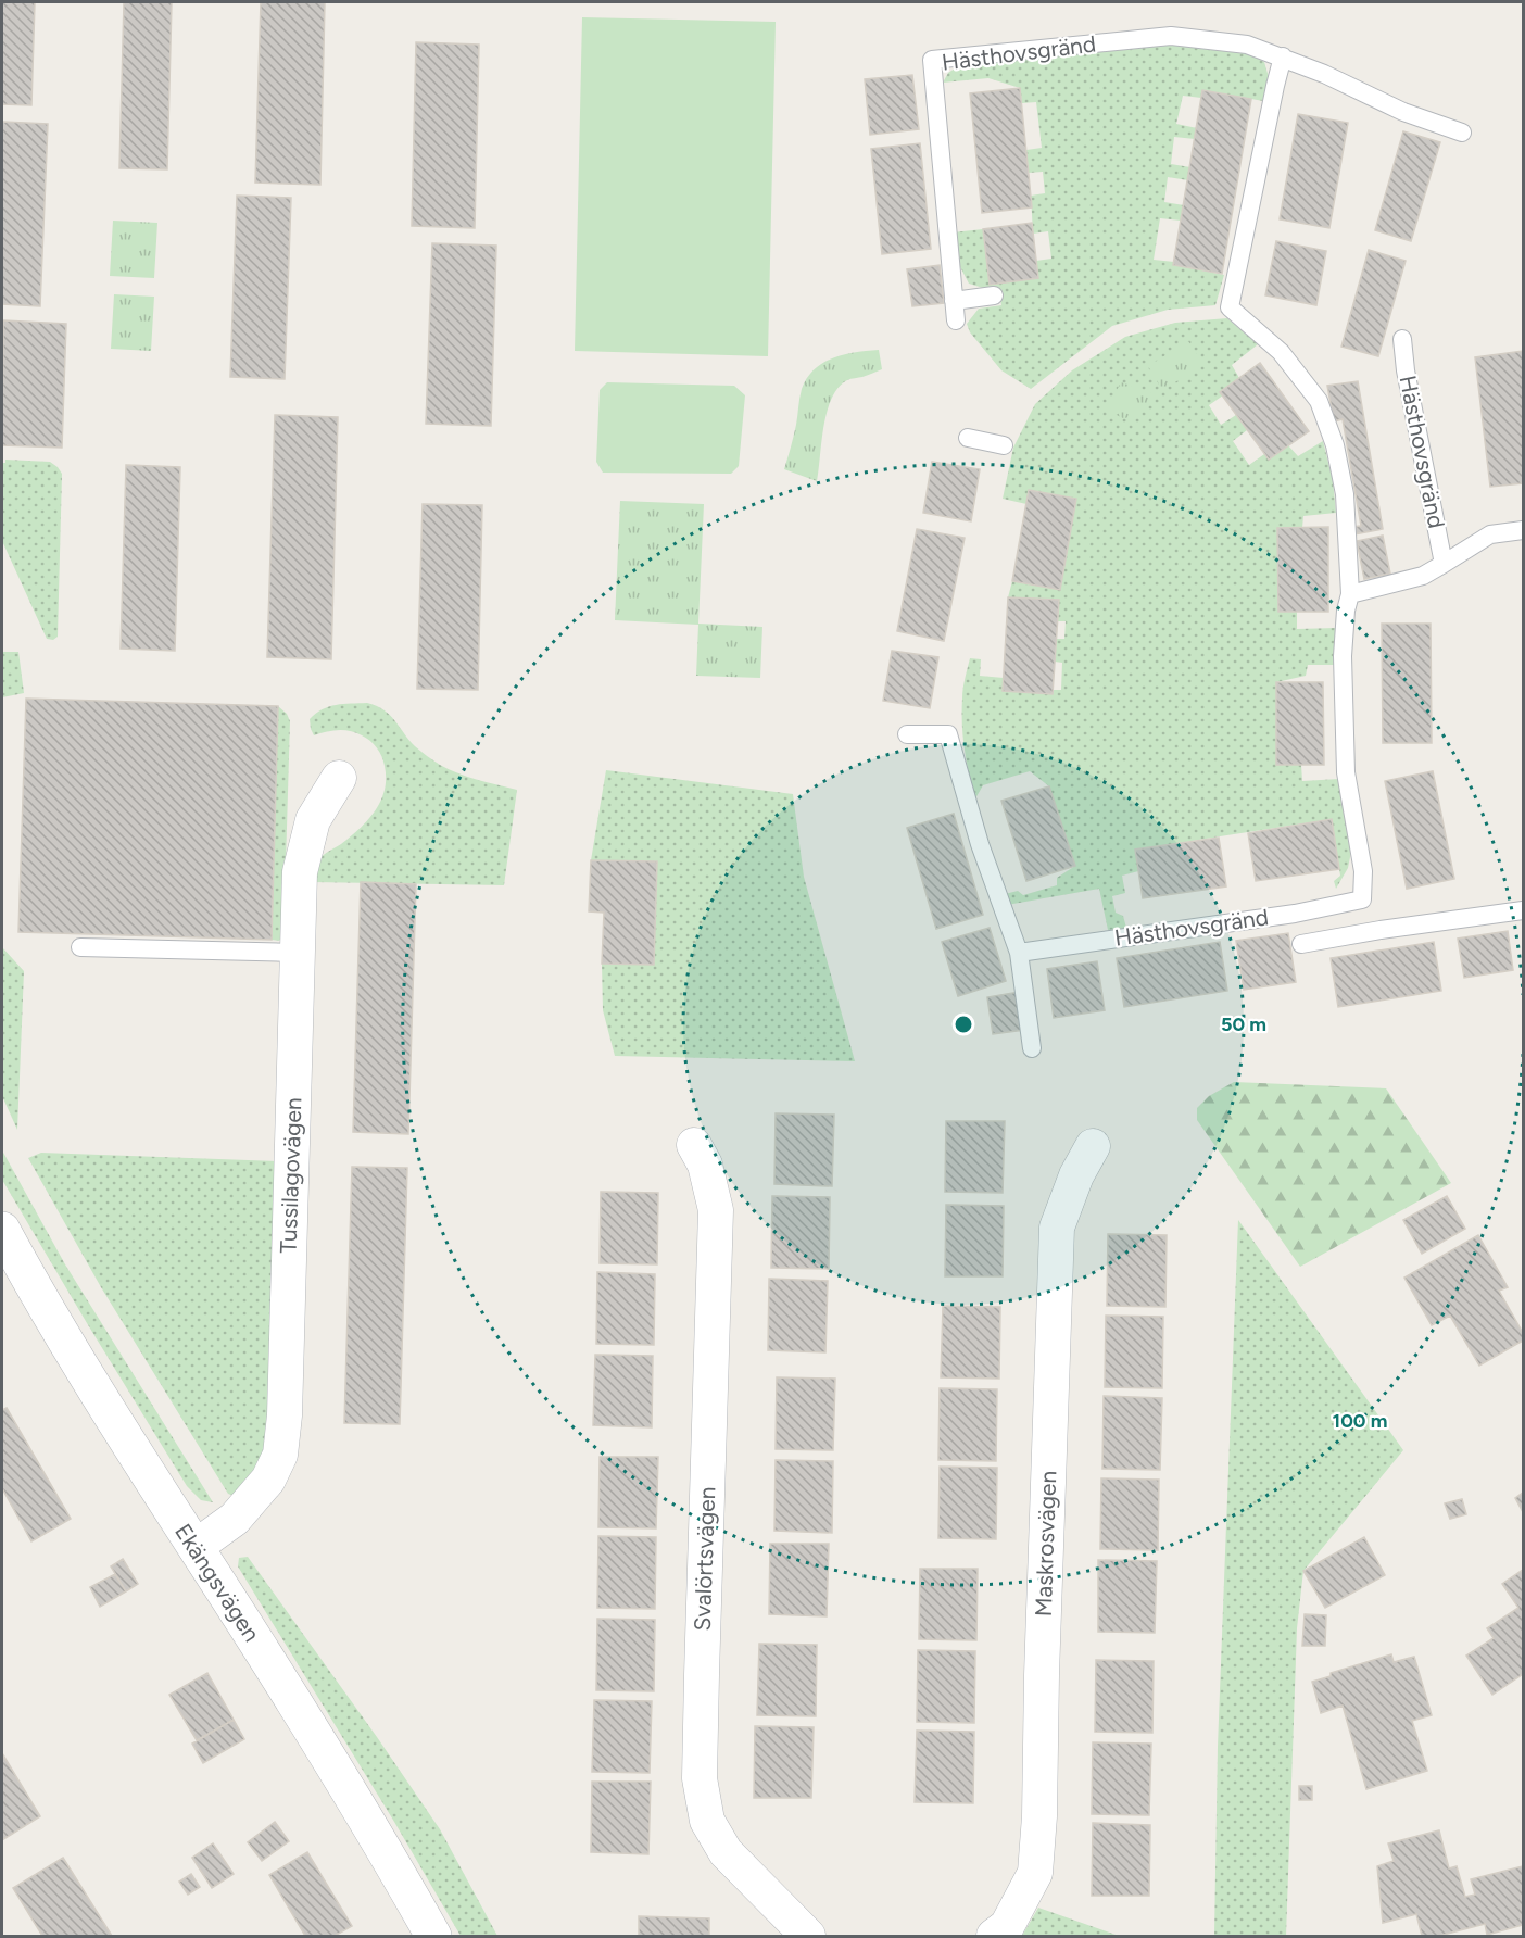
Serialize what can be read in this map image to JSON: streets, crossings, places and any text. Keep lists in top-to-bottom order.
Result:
{
  "streets": {
    "street": [
      "Tussilagovägen",
      "Maskrosvägen",
      "Svalörtsvägen",
      "Ekängsvägen"
    ],
    "lane": ["Hästhovsgränd"]
  },
  "crossings": [
    ["Tussilagovägen", "Ekängsvägen"]
  ],
  "rings": ["50 m", "100 m"]
}
